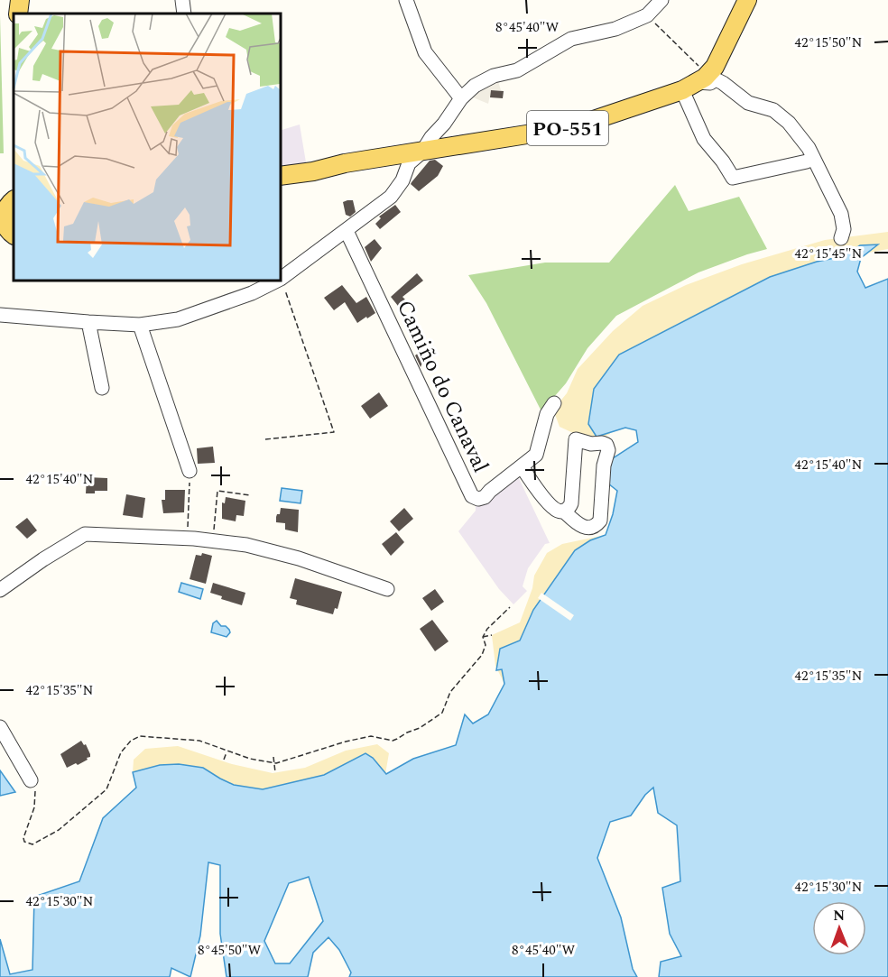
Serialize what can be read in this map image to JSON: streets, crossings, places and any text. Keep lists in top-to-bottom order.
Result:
{
  "streets": {
    "main road": ["PO-551"],
    "street": ["Camiño do Canaval"]
  },
  "north": "top",
  "coordinates": [
    "8°45'40\"W",
    "42°15'50\"N",
    "42°15'45\"N",
    "42°15'40\"N",
    "42°15'35\"N",
    "42°15'30\"N",
    "8°45'50\"W"
  ]
}
